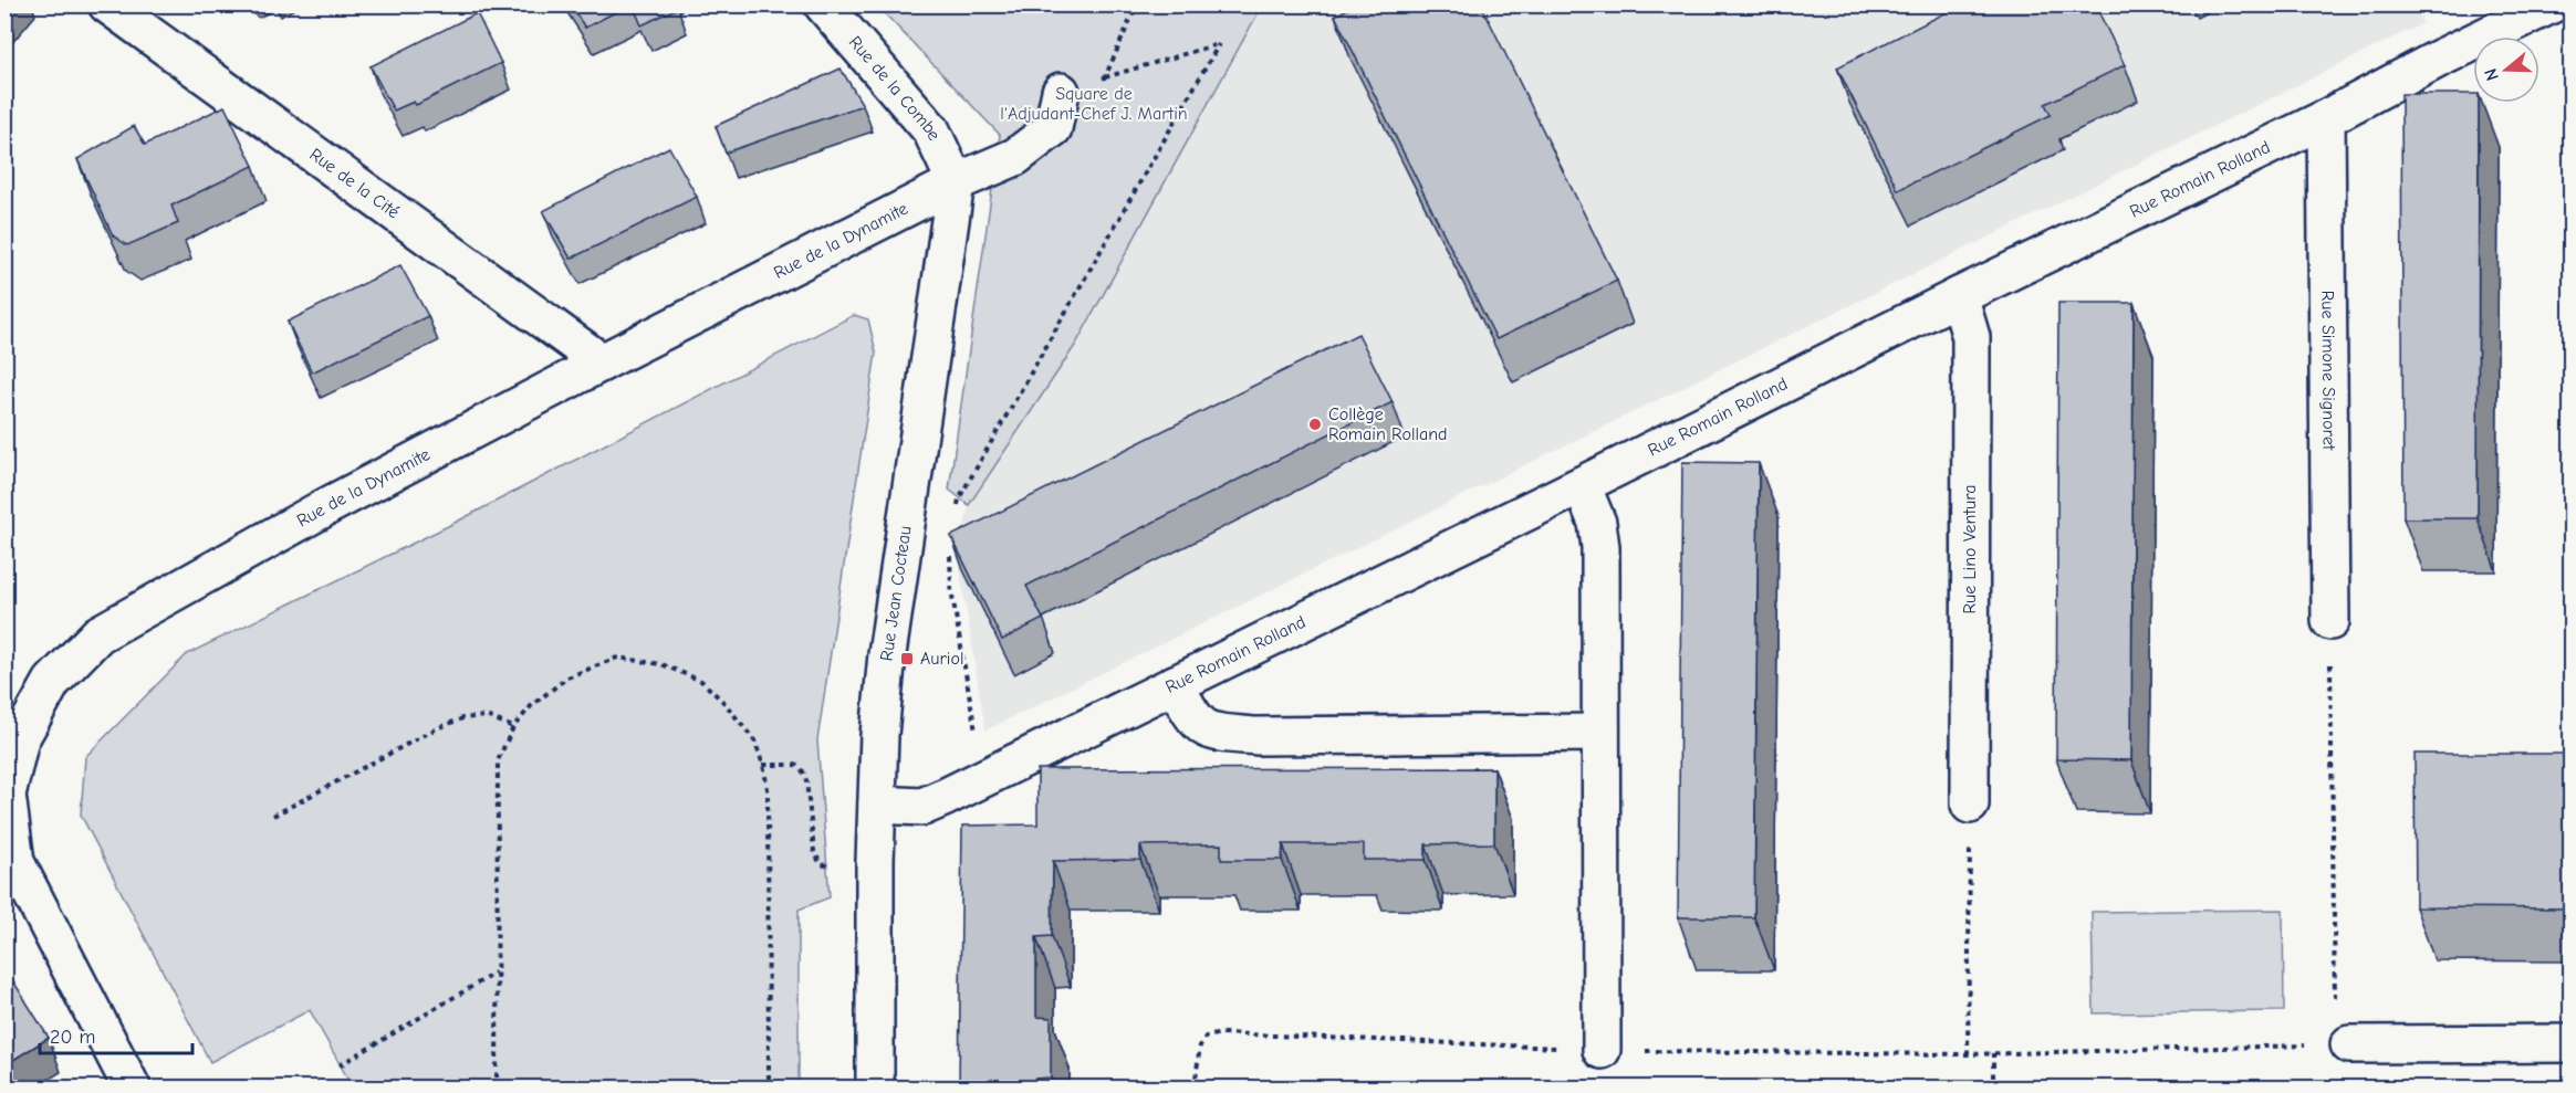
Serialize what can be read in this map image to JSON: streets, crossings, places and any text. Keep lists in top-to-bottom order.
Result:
{
  "streets": {
    "street": [
      "Rue de la Combe",
      "Rue Romain Rolland",
      "Rue de la Cité",
      "Rue de la Dynamite",
      "Rue Simone Signoret",
      "Rue Lino Ventura",
      "Rue Jean Cocteau"
    ]
  },
  "crossings": [
    ["Rue de la Combe", "Rue de la Dynamite"],
    ["Rue de la Combe", "Rue Jean Cocteau"],
    ["Rue Romain Rolland", "Rue Simone Signoret"],
    ["Rue Romain Rolland", "Rue Lino Ventura"],
    ["Rue Romain Rolland", "Rue Jean Cocteau"],
    ["Rue de la Cité", "Rue de la Dynamite"],
    ["Rue de la Dynamite", "Rue Jean Cocteau"]
  ],
  "parks": ["Square de l'Adjudant-Chef J. Martin"],
  "places": {
    "other": ["Collège Romain Rolland"],
    "transit": ["Auriol"]
  },
  "scale_bar": "20 m",
  "north": "left"
}
